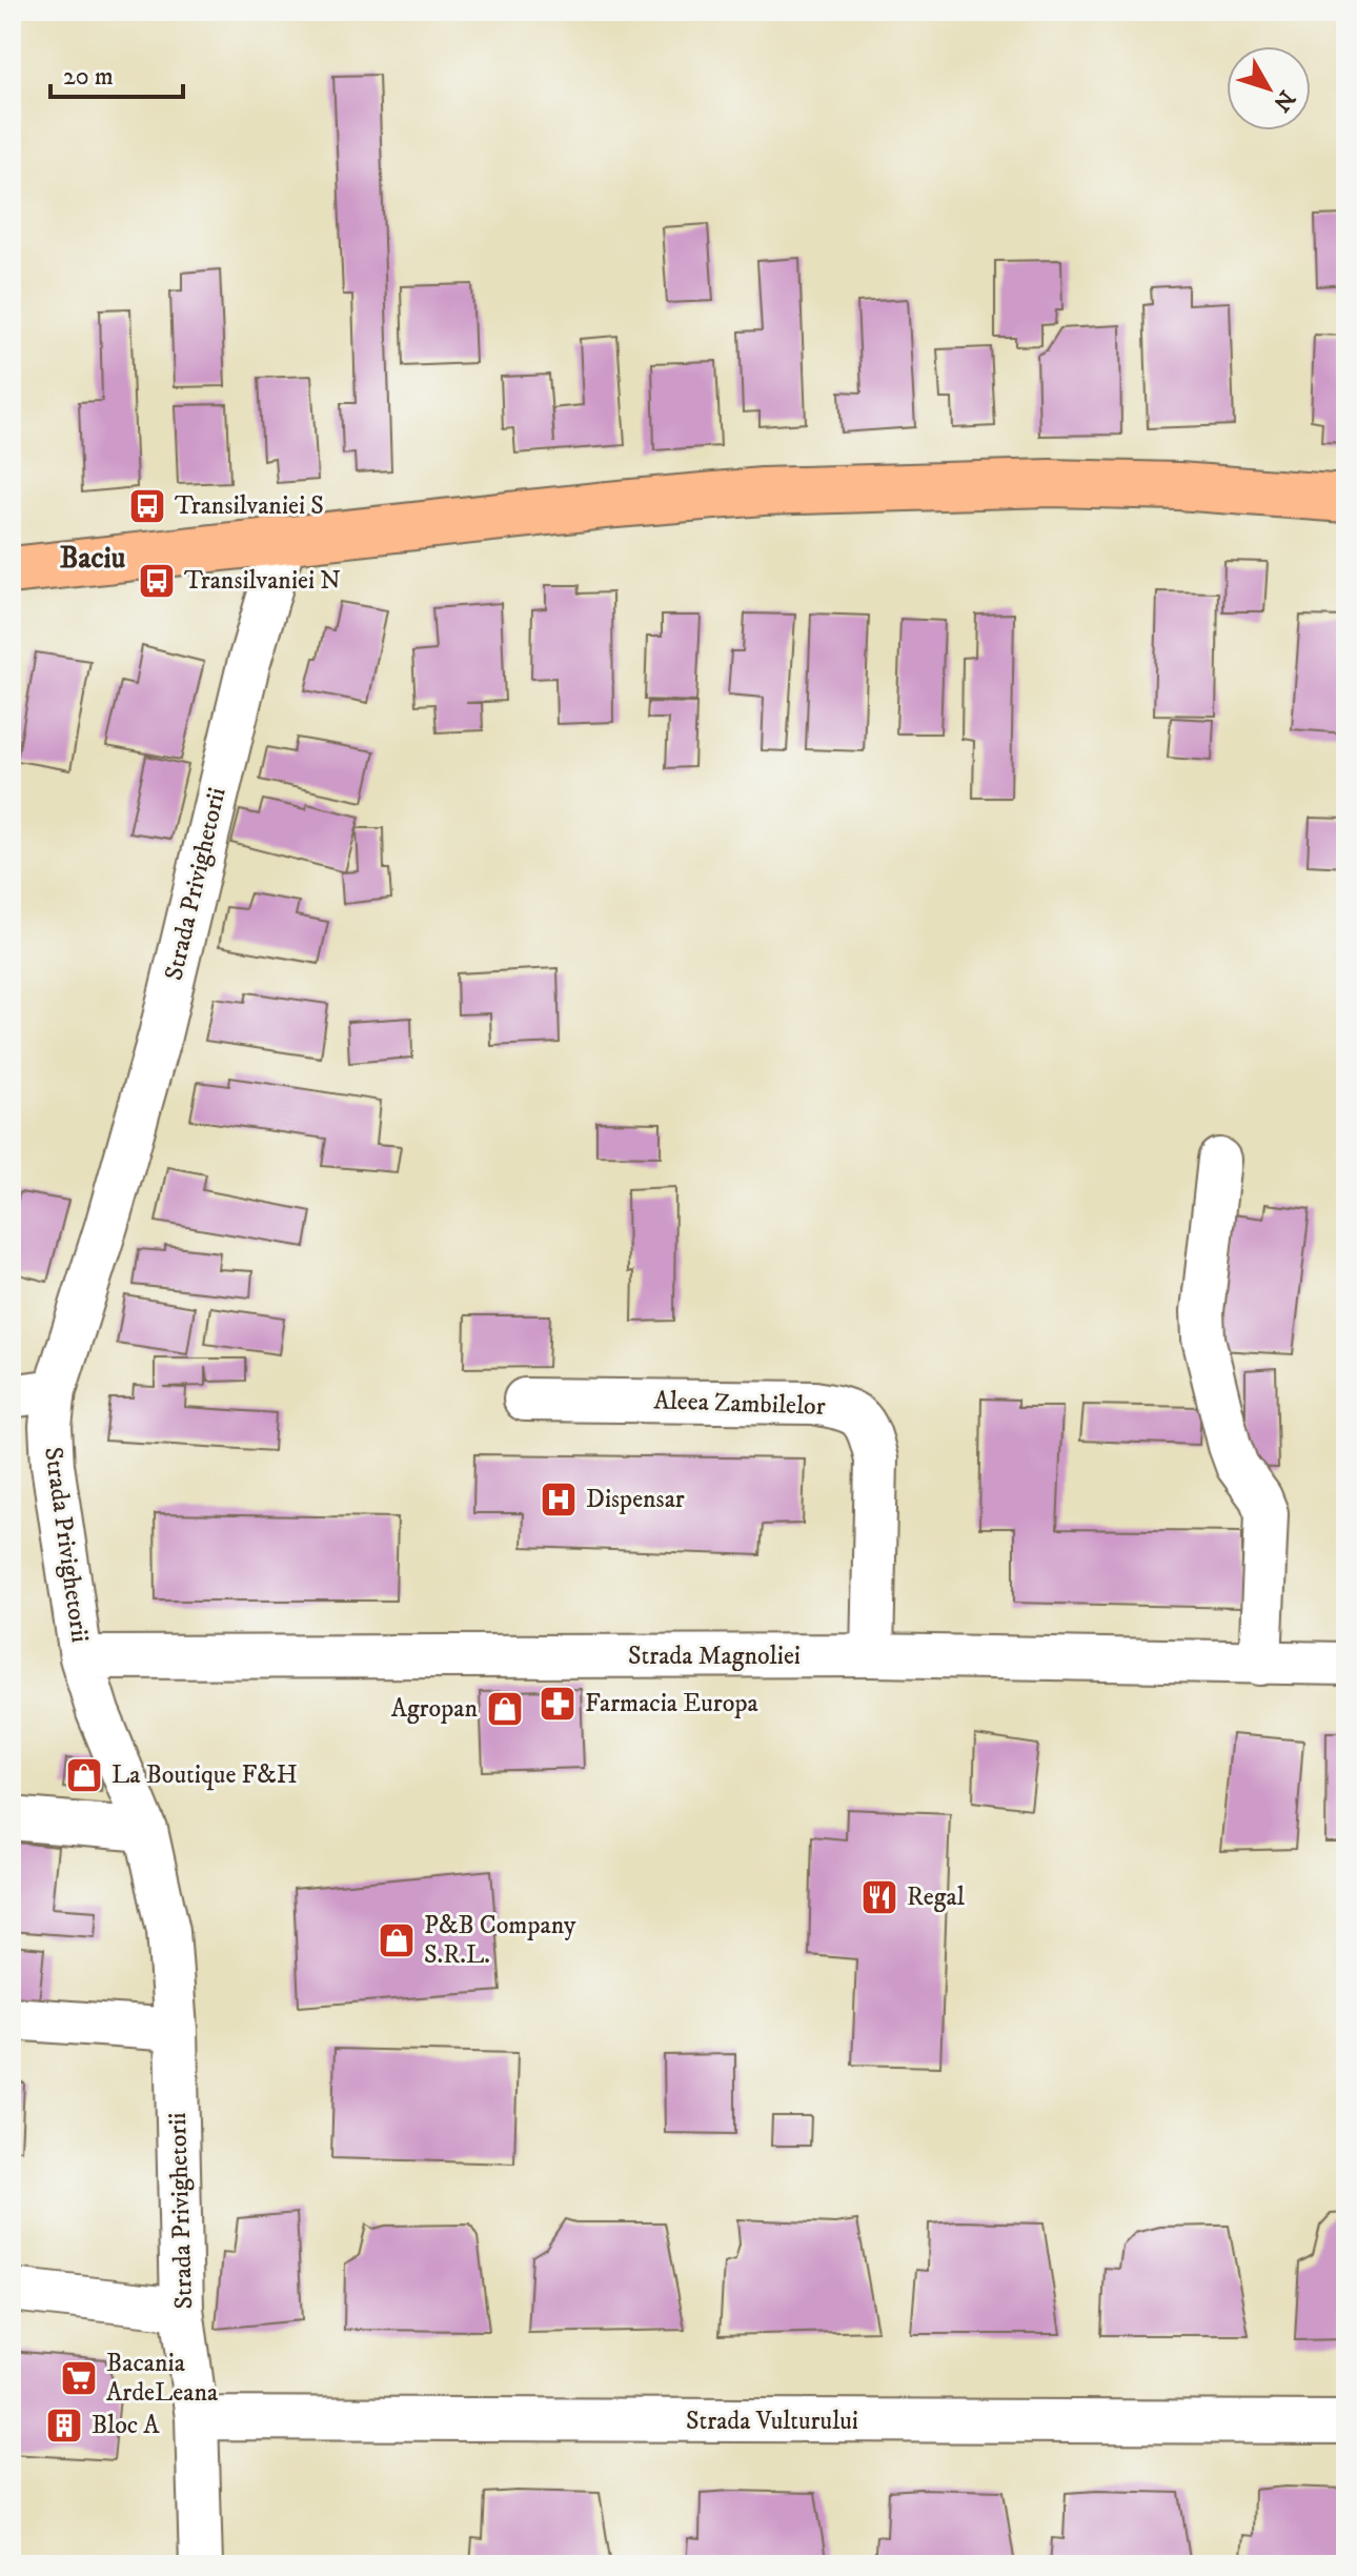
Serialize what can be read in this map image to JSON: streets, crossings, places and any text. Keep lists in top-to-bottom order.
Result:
{
  "streets": {
    "street": [
      "Strada Privighetorii",
      "Aleea Zambilelor",
      "Strada Magnoliei",
      "Strada Vulturului"
    ]
  },
  "crossings": [
    ["Strada Privighetorii", "Strada Magnoliei"],
    ["Strada Privighetorii", "Strada Vulturului"],
    ["Aleea Zambilelor", "Strada Magnoliei"]
  ],
  "districts": ["Baciu"],
  "places": {
    "bus stop": ["Transilvaniei S", "Transilvaniei N"],
    "hospital": ["Dispensar"],
    "pharmacy": ["Farmacia Europa"],
    "shop": ["Agropan", "La Boutique F&H", "P&B Company S.R.L."],
    "restaurant": ["Regal"],
    "supermarket": ["Bacania ArdeLeana"],
    "building": ["Bloc A"]
  },
  "scale_bar": "20 m",
  "north": "bottom right"
}
